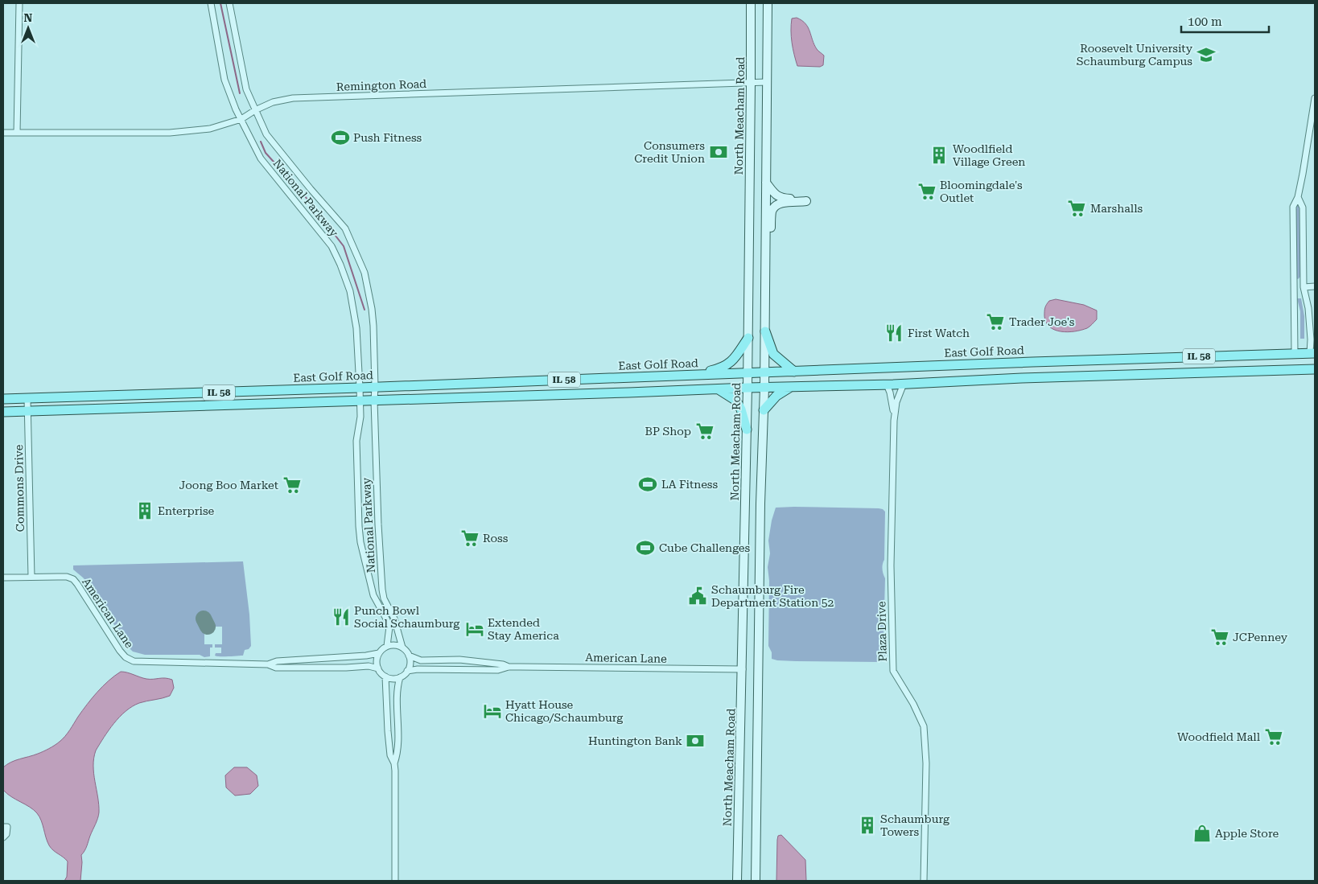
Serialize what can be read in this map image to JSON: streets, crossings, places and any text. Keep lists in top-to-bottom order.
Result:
{
  "streets": {
    "main road": ["North Meacham Road", "East Golf Road", "IL 58"],
    "street": [
      "Remington Road",
      "National Parkway",
      "Commons Drive",
      "American Lane",
      "Plaza Drive"
    ]
  },
  "crossings": [
    ["Remington Road", "North Meacham Road"],
    ["Remington Road", "National Parkway"],
    ["North Meacham Road", "East Golf Road"],
    ["North Meacham Road", "IL 58"],
    ["North Meacham Road", "American Lane"],
    ["National Parkway", "East Golf Road"],
    ["National Parkway", "IL 58"],
    ["National Parkway", "American Lane"],
    ["East Golf Road", "Commons Drive"],
    ["IL 58", "Commons Drive"],
    ["IL 58", "Plaza Drive"],
    ["Commons Drive", "American Lane"]
  ],
  "places": {
    "school or university": ["Roosevelt University Schaumburg Campus"],
    "sports": ["Push Fitness", "LA Fitness", "Cube Challenges"],
    "bank": ["Consumers Credit Union", "Huntington Bank"],
    "building": ["Woodlfield Village Green", "Enterprise", "Schaumburg Towers"],
    "supermarket": [
      "Bloomingdale's Outlet",
      "Marshalls",
      "Trader Joe's",
      "BP Shop",
      "Joong Boo Market",
      "Ross",
      "JCPenney",
      "Woodfield Mall"
    ],
    "restaurant": ["First Watch", "Punch Bowl Social Schaumburg"],
    "public building": ["Schaumburg Fire Department Station 52"],
    "hotel": ["Extended Stay America", "Hyatt House Chicago/Schaumburg"],
    "shop": ["Apple Store"]
  },
  "scale_bar": "100 m",
  "north": "top"
}
